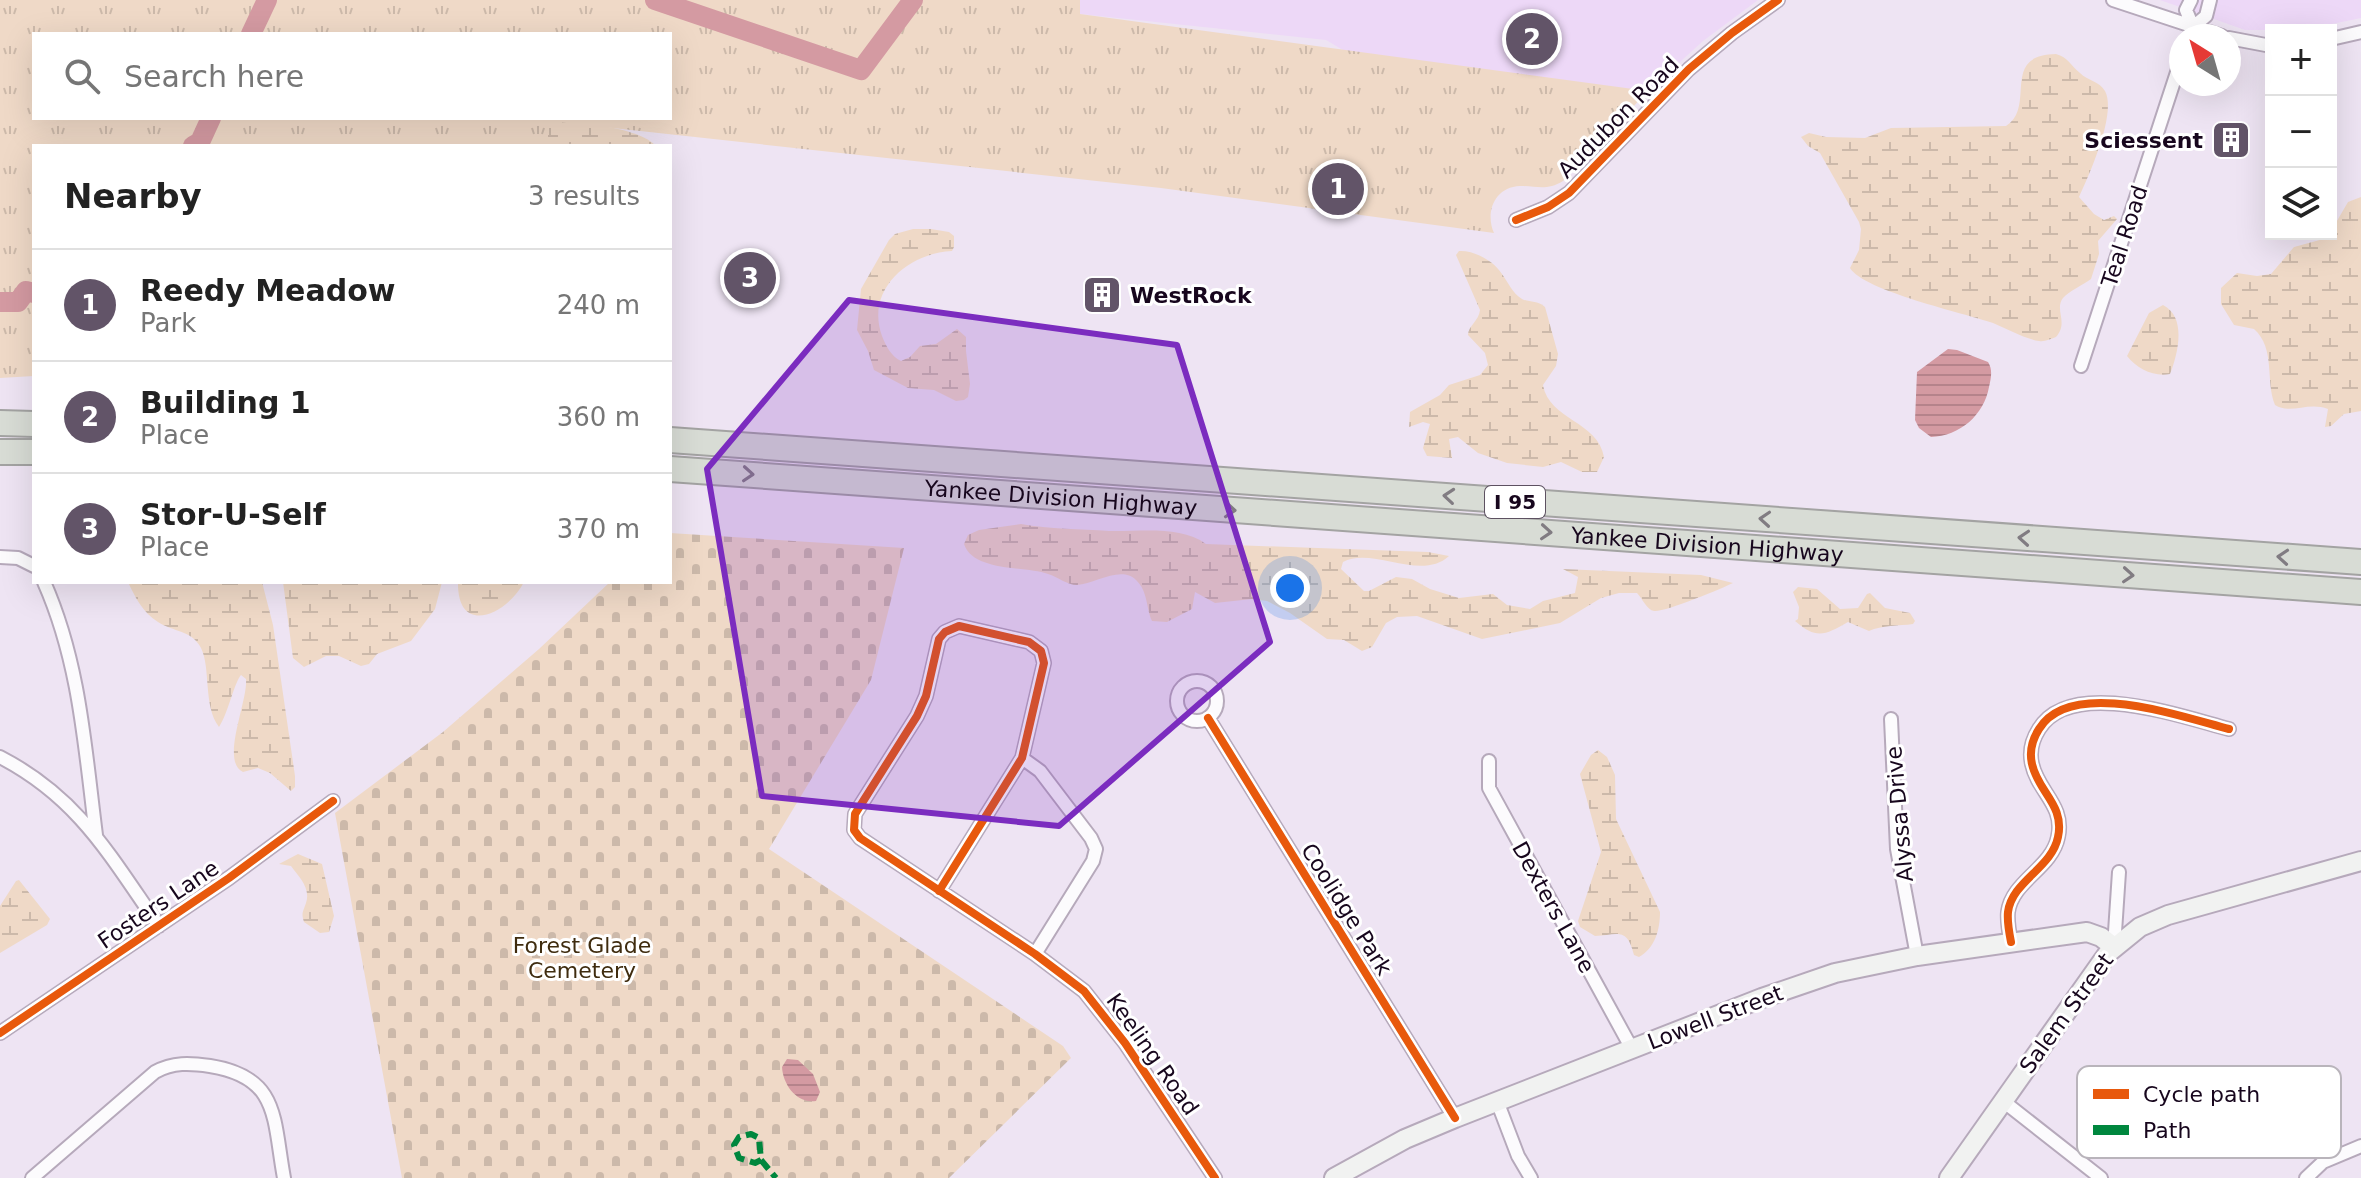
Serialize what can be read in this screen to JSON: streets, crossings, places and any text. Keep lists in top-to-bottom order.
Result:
{
  "streets": {
    "highway": ["Yankee Division Highway", "I 95"],
    "main road": ["Salem Street", "Lowell Street"],
    "street": [
      "Audubon Road",
      "Teal Road",
      "Alyssa Drive",
      "Fosters Lane",
      "Dexters Lane",
      "Coolidge Park",
      "Keeling Road"
    ]
  },
  "crossings": [
    ["Alyssa Drive", "Lowell Street"],
    ["Dexters Lane", "Lowell Street"],
    ["Coolidge Park", "Lowell Street"],
    ["Salem Street", "Lowell Street"]
  ],
  "parks": ["Forest Glade Cemetery"],
  "places": {
    "building": ["Sciessent", "WestRock"]
  },
  "legend": ["Cycle path", "Path"],
  "north": "top left",
  "page": {
    "pins": ["2", "1", "3"],
    "map_buttons": ["+", "−"],
    "search": "Search here",
    "heading": ["Nearby", "3 results"],
    "list": [
      {
        "mark": "1",
        "name": "Reedy Meadow",
        "note": "Park",
        "value": "240 m"
      },
      {
        "mark": "2",
        "name": "Building 1",
        "note": "Place",
        "value": "360 m"
      },
      {
        "mark": "3",
        "name": "Stor-U-Self",
        "note": "Place",
        "value": "370 m"
      }
    ]
  }
}
